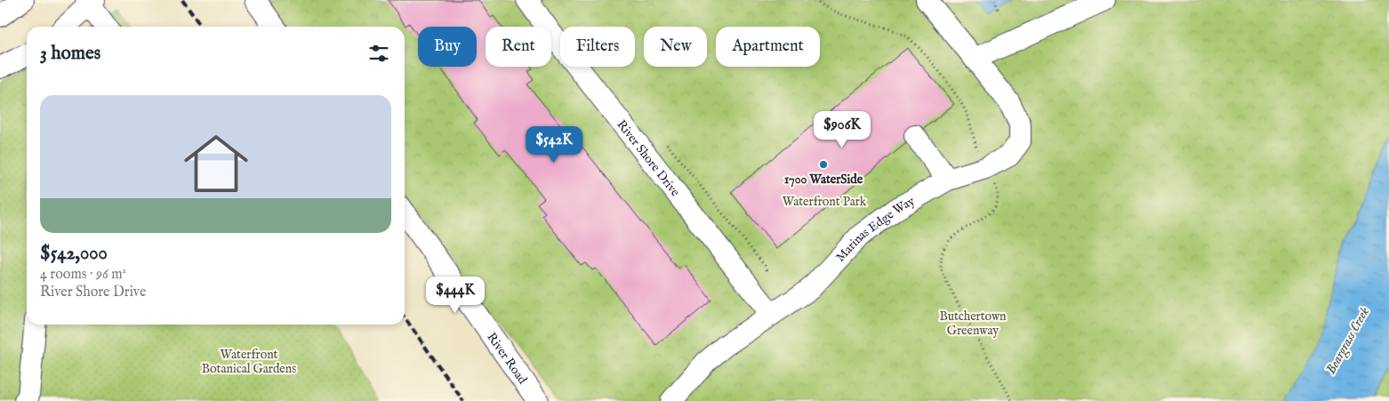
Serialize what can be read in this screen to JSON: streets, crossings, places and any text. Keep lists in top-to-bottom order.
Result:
{
  "streets": {
    "street": ["River Shore Drive", "Marinas Edge Way", "River Road"]
  },
  "crossings": [
    ["River Shore Drive", "Marinas Edge Way"]
  ],
  "water": ["Beargrass Creek"],
  "parks": ["Waterfront Park", "Butchertown Greenway", "Waterfront Botanical Gardens"],
  "places": ["1700 WaterSide"],
  "page": {
    "chip": [
      "Buy",
      "Rent",
      "Filters",
      "New",
      "Apartment"
    ],
    "heading": "3 homes",
    "list": [
      {
        "name": "$542,000",
        "note": "4 rooms · 96 m² · River Shore Drive"
      }
    ],
    "price": ["$906K", "$542K", "$444K"]
  }
}
